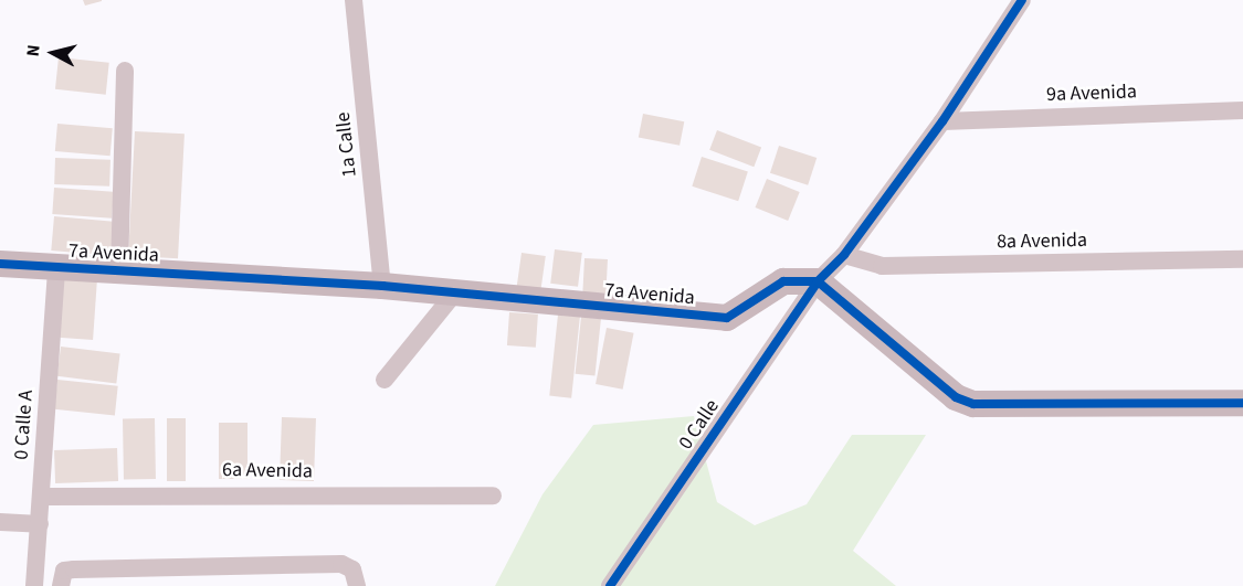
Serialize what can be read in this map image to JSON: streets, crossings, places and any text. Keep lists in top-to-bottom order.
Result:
{
  "streets": {
    "street": [
      "9a Avenida",
      "1a Calle",
      "8a Avenida",
      "7a Avenida",
      "0 Calle A",
      "0 Calle",
      "6a Avenida"
    ]
  },
  "crossings": [
    ["9a Avenida", "0 Calle"],
    ["1a Calle", "7a Avenida"],
    ["8a Avenida", "0 Calle"],
    ["7a Avenida", "0 Calle A"],
    ["7a Avenida", "0 Calle"],
    ["0 Calle A", "6a Avenida"]
  ],
  "north": "left"
}
